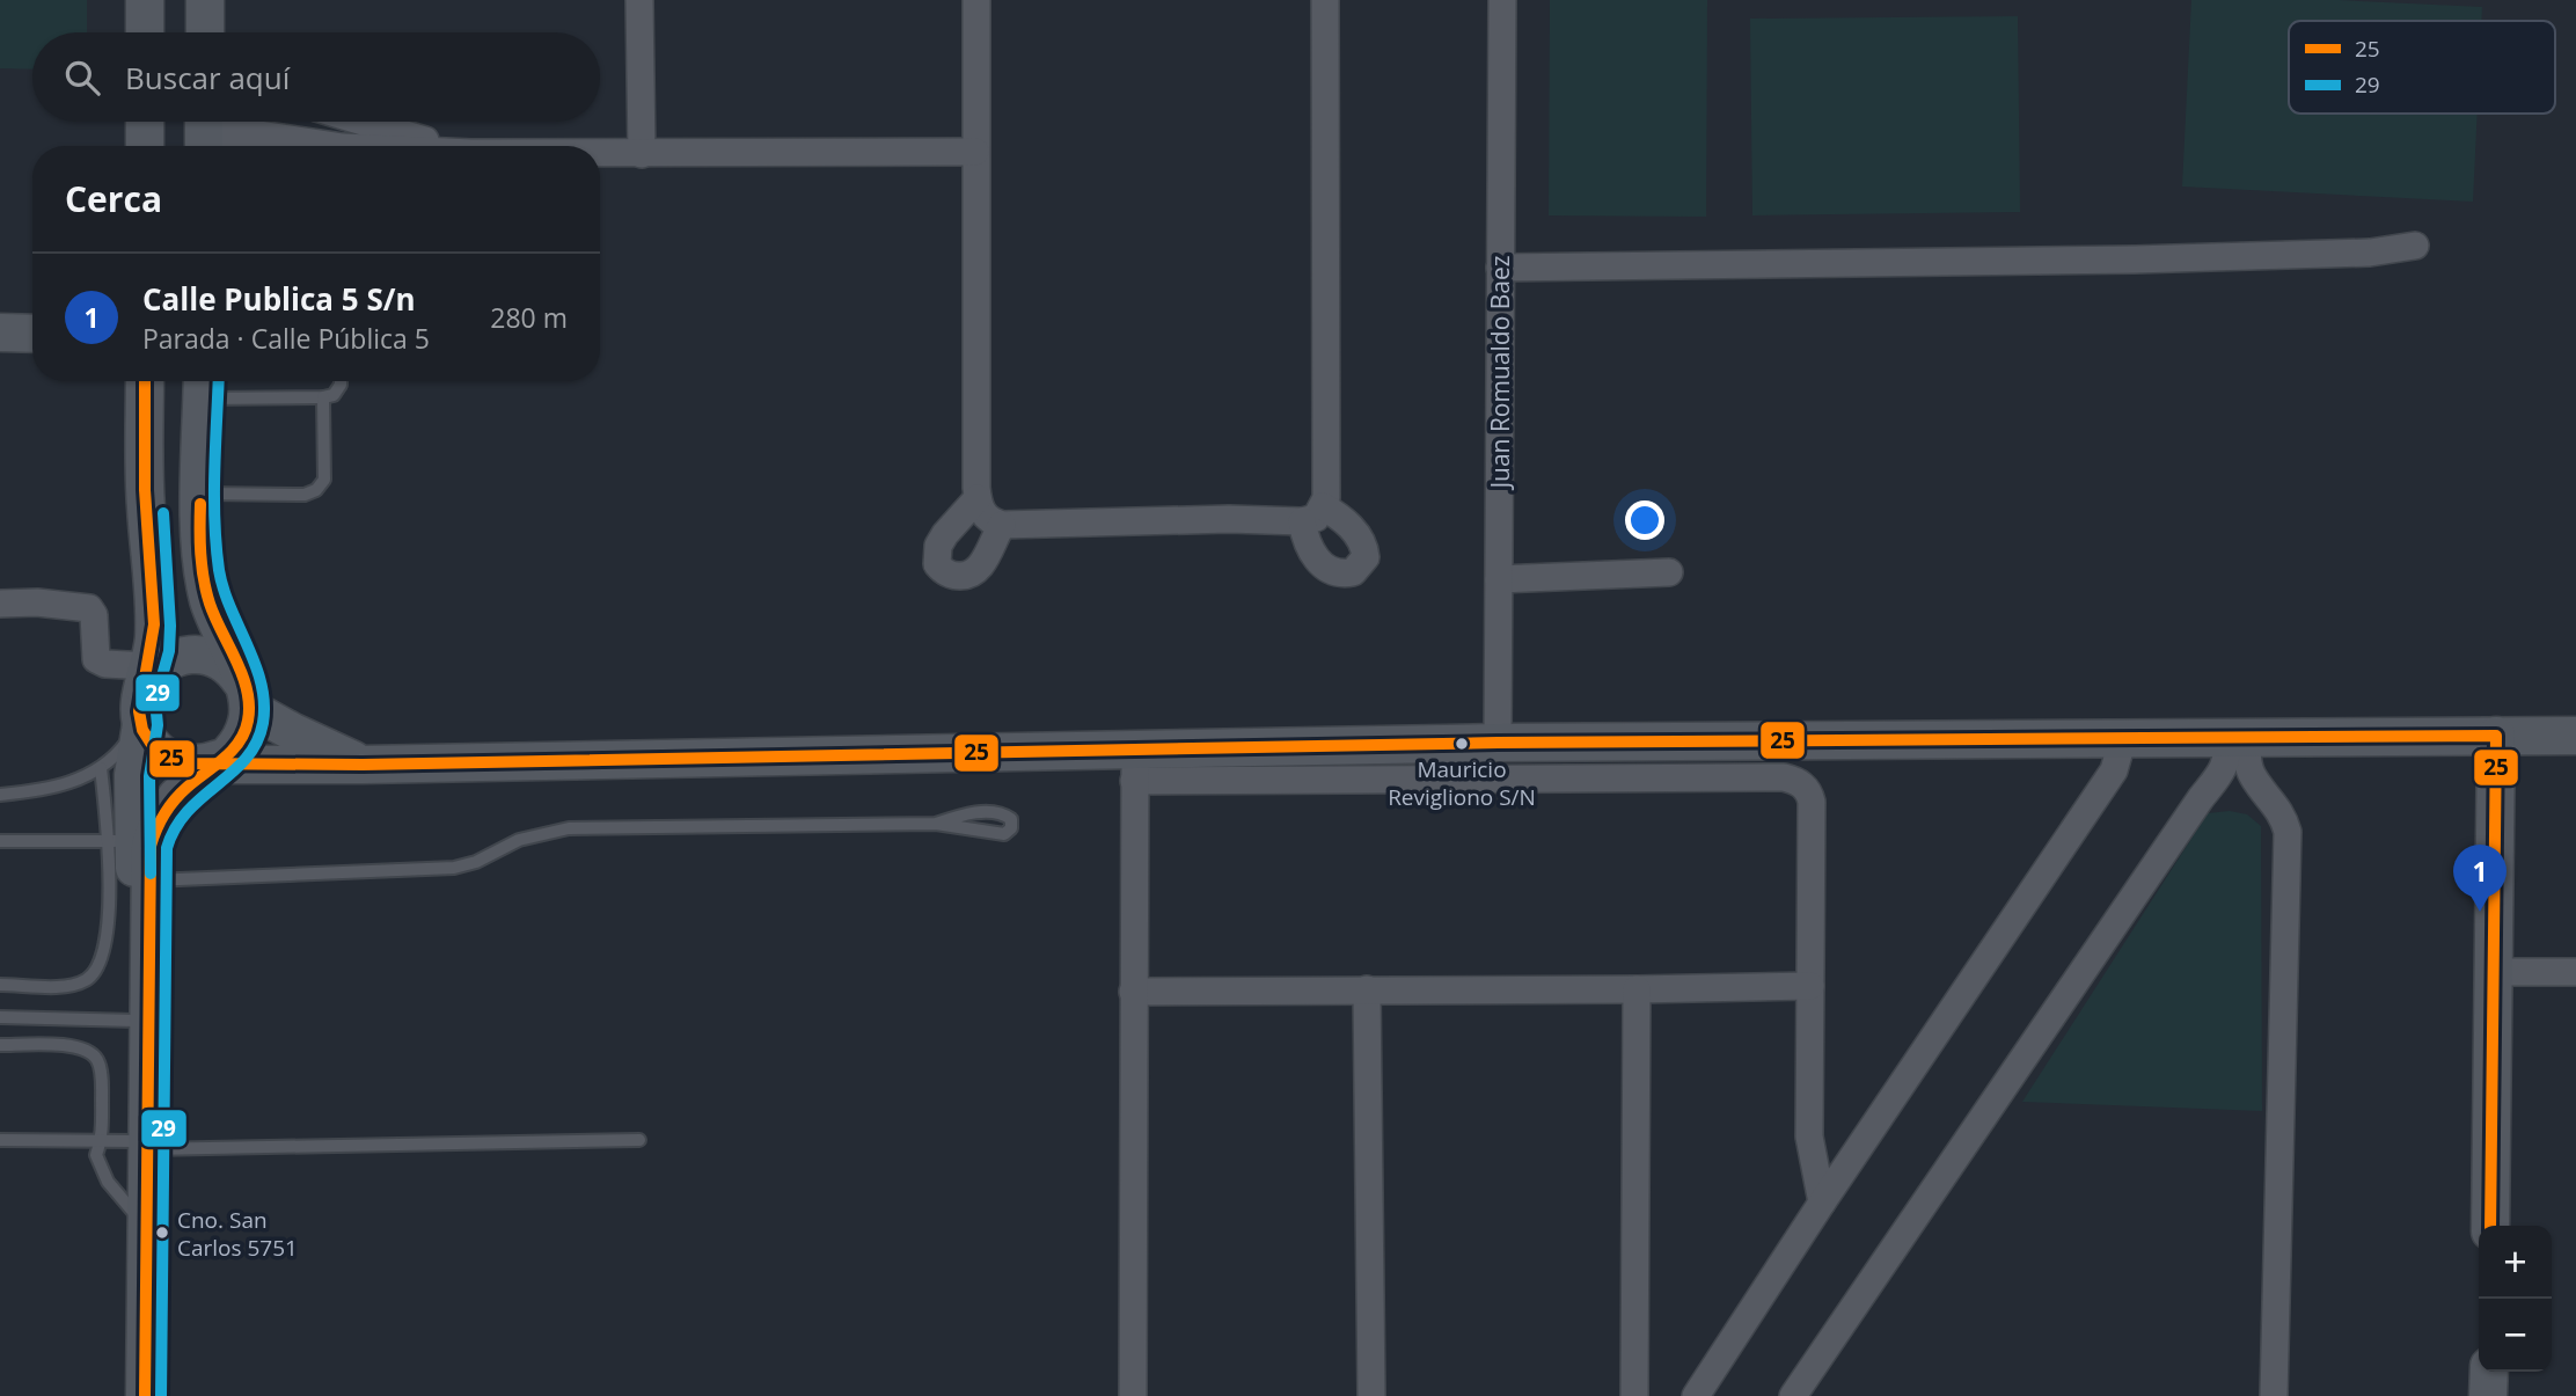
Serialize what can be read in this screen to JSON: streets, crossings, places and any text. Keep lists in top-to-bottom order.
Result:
{
  "streets": {
    "street": ["Juan Romualdo Baez"]
  },
  "places": ["Mauricio Revigliono S/N", "Cno. San Carlos 5751"],
  "lines": ["transit line 25", "transit line 29"],
  "legend": ["25", "29"],
  "page": {
    "search": "Buscar aquí",
    "heading": "Cerca",
    "list": [
      {
        "mark": "1",
        "name": "Calle Publica 5 S/n",
        "note": "Parada · Calle Pública 5",
        "value": "280 m"
      }
    ],
    "pins": "1",
    "map_buttons": ["+", "−"]
  }
}
